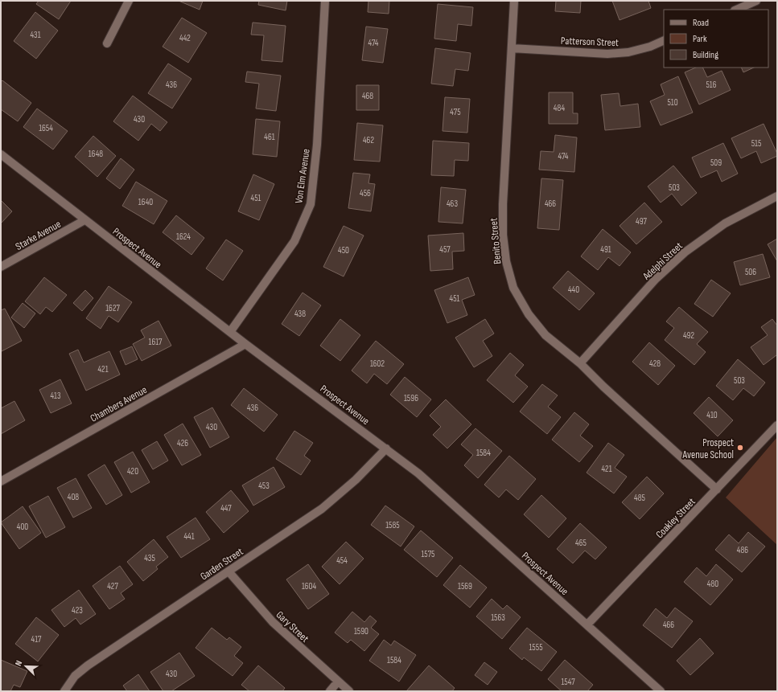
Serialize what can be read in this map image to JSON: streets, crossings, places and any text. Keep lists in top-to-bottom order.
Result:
{
  "streets": {
    "street": [
      "Patterson Street",
      "Von Elm Avenue",
      "Starke Avenue",
      "Benito Street",
      "Prospect Avenue",
      "Adelphi Street",
      "Chambers Avenue",
      "Coakley Street",
      "Garden Street",
      "Gary Street"
    ]
  },
  "crossings": [
    ["Patterson Street", "Benito Street"],
    ["Von Elm Avenue", "Prospect Avenue"],
    ["Starke Avenue", "Prospect Avenue"],
    ["Benito Street", "Adelphi Street"],
    ["Benito Street", "Coakley Street"],
    ["Prospect Avenue", "Chambers Avenue"],
    ["Prospect Avenue", "Coakley Street"],
    ["Prospect Avenue", "Garden Street"],
    ["Garden Street", "Gary Street"]
  ],
  "places": ["Prospect Avenue School"],
  "house_numbers": [
    "431",
    "442",
    "474",
    "436",
    "516",
    "468",
    "510",
    "484",
    "475",
    "430",
    "1654",
    "461",
    "462",
    "515",
    "1648",
    "474",
    "509",
    "503",
    "456",
    "451",
    "1640",
    "463",
    "466",
    "497",
    "1624",
    "457",
    "491",
    "450",
    "506",
    "440",
    "451",
    "1627",
    "438",
    "492",
    "1617",
    "1602",
    "428",
    "421",
    "503",
    "413",
    "1596",
    "436",
    "410",
    "430",
    "426",
    "1584",
    "421",
    "420",
    "453",
    "408",
    "485",
    "447",
    "1585",
    "400",
    "441",
    "465",
    "486",
    "1575",
    "435",
    "454",
    "480",
    "427",
    "1604",
    "1569",
    "423",
    "1563",
    "466",
    "1590",
    "417",
    "1555",
    "1584",
    "430",
    "1547"
  ],
  "legend": ["Road", "Park", "Building"],
  "north": "top left"
}
